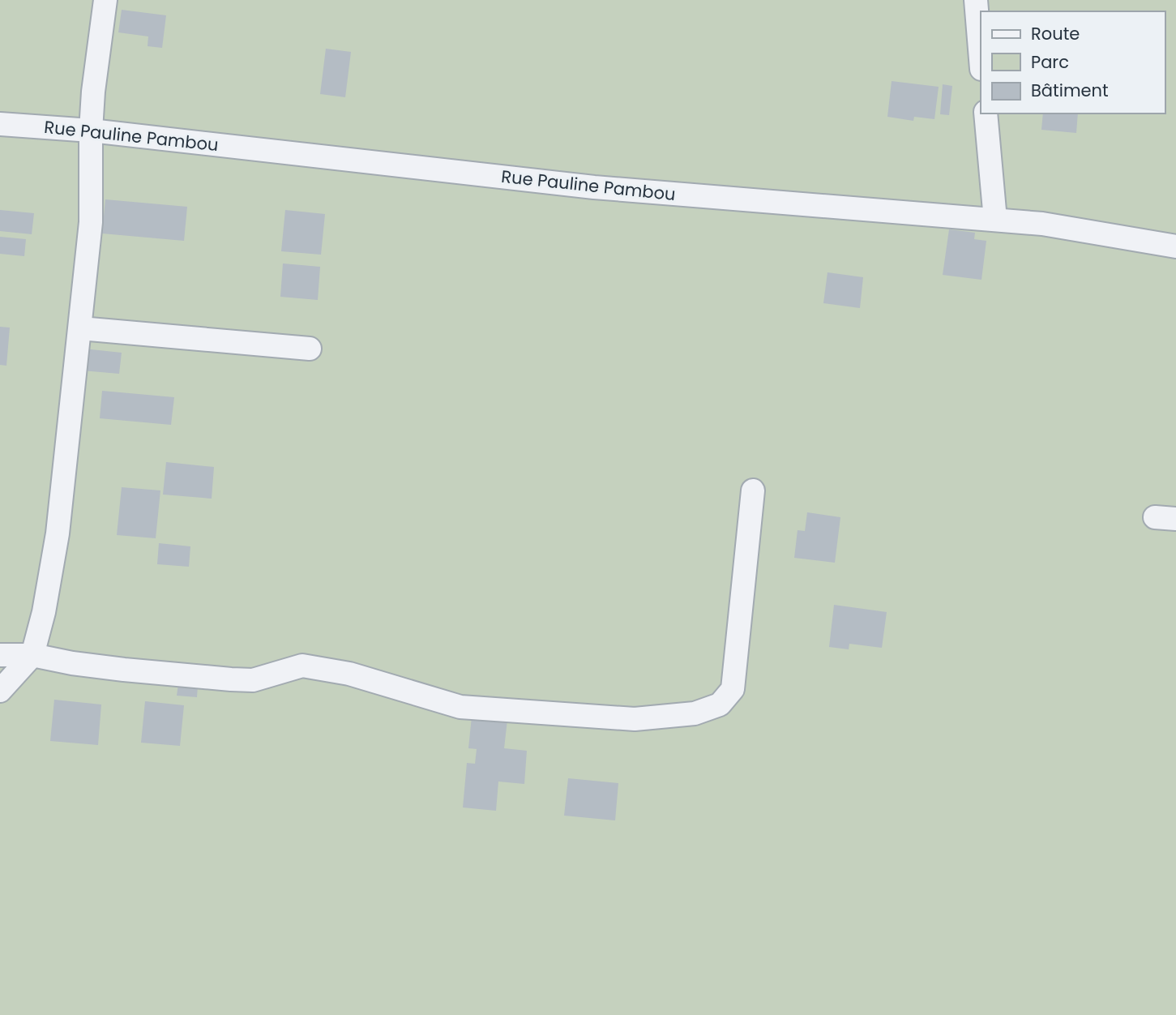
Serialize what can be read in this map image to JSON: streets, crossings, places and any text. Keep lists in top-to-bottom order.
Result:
{
  "streets": {
    "street": ["Rue Pauline Pambou"]
  },
  "legend": ["Route", "Parc", "Bâtiment"]
}
